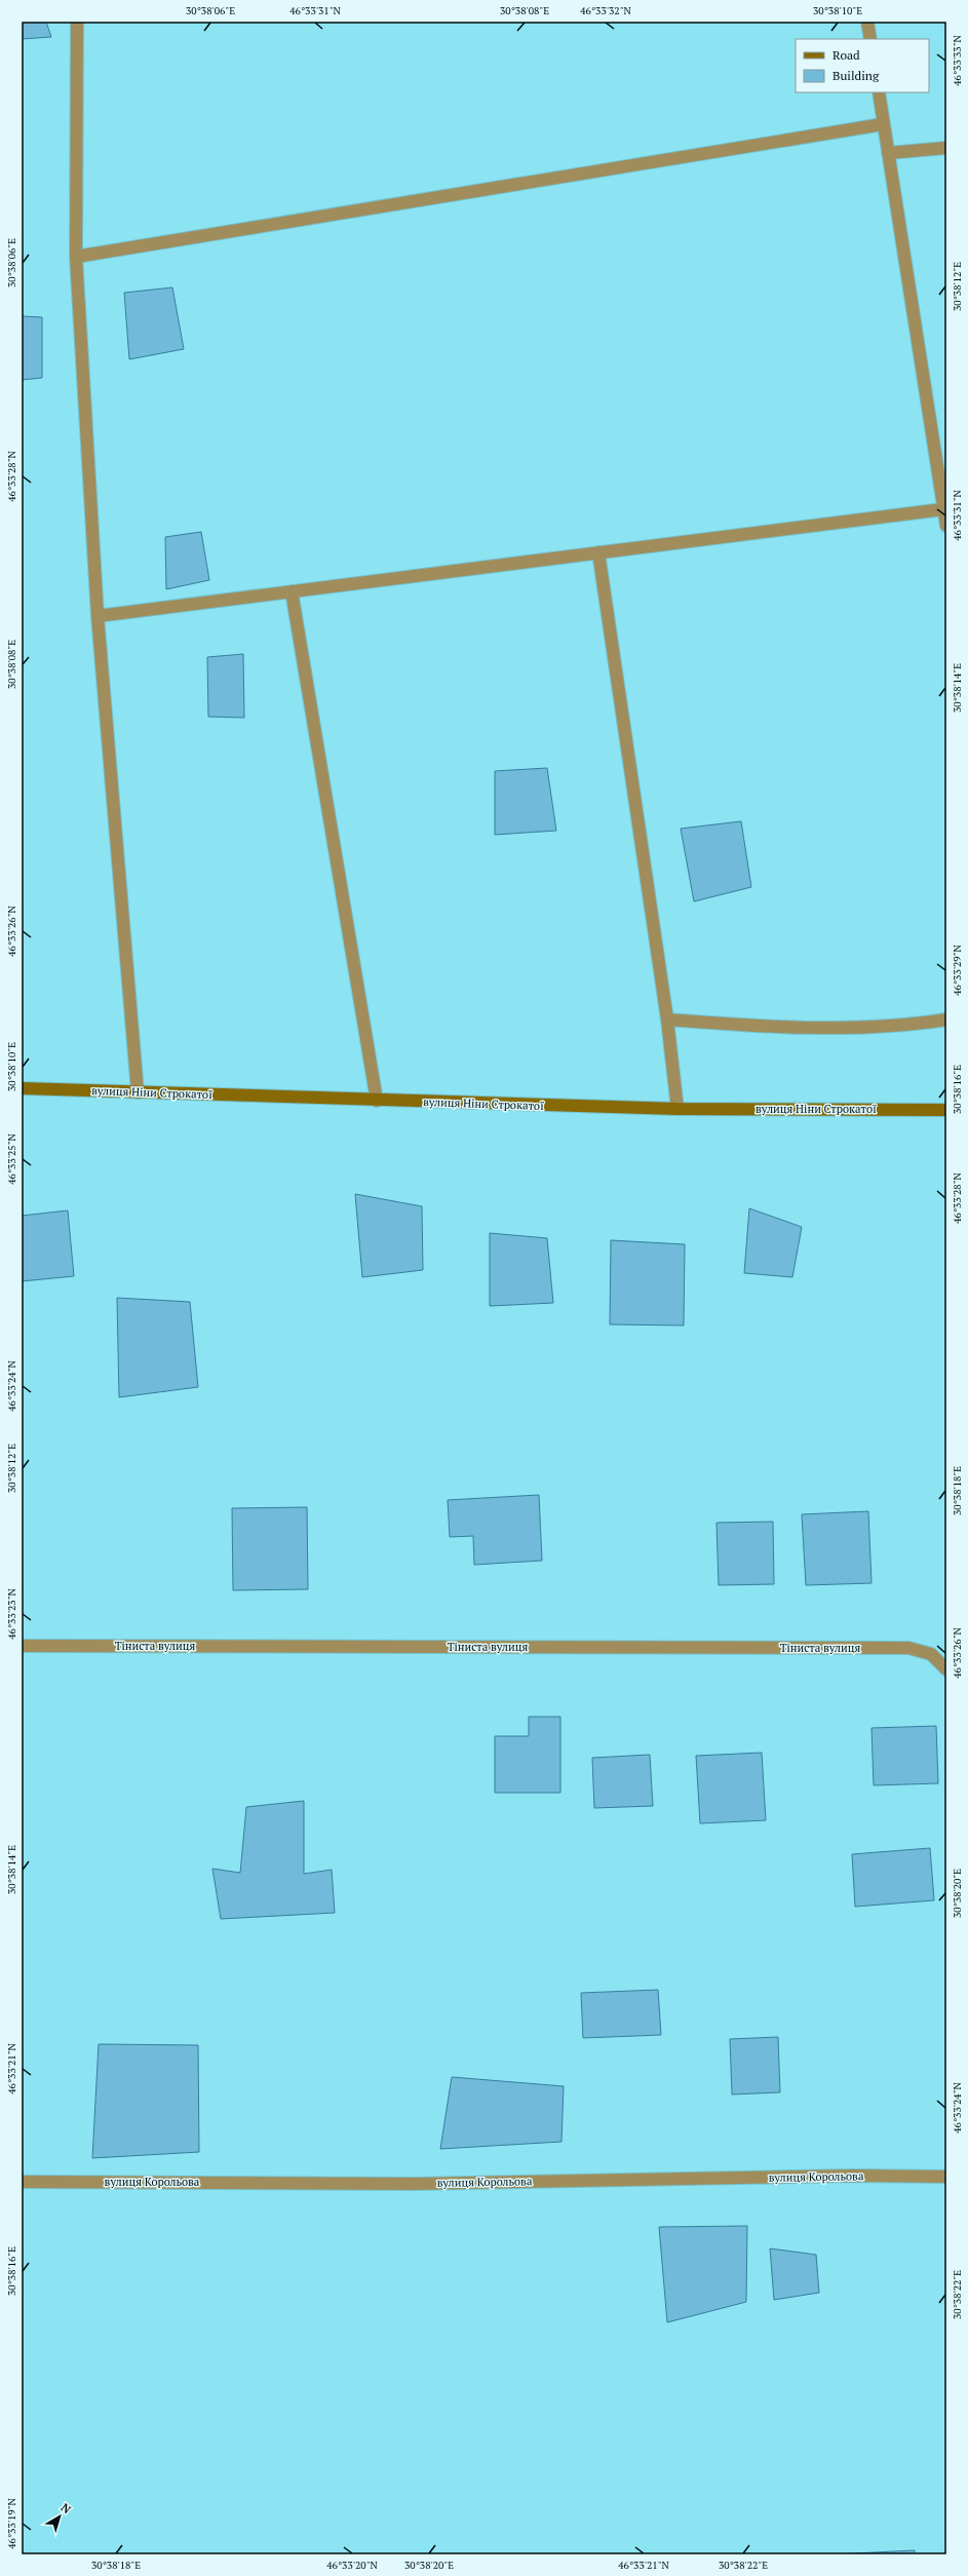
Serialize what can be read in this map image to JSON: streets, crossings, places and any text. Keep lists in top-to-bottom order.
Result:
{
  "streets": {
    "street": ["вулиця Ніни Строкатої", "Тіниста вулиця", "вулиця Корольова"]
  },
  "legend": ["Road", "Building"],
  "north": "top right",
  "coordinates": [
    "30°38'06\"E",
    "46°33'31\"N",
    "30°38'08\"E",
    "46°33'32\"N",
    "30°38'10\"E",
    "46°33'33\"N",
    "30°38'12\"E",
    "46°33'28\"N",
    "30°38'14\"E",
    "46°33'26\"N",
    "46°33'29\"N",
    "30°38'16\"E",
    "46°33'25\"N",
    "46°33'24\"N",
    "30°38'18\"E",
    "46°33'23\"N",
    "30°38'20\"E",
    "46°33'21\"N",
    "30°38'22\"E",
    "46°33'19\"N",
    "46°33'20\"N"
  ]
}
